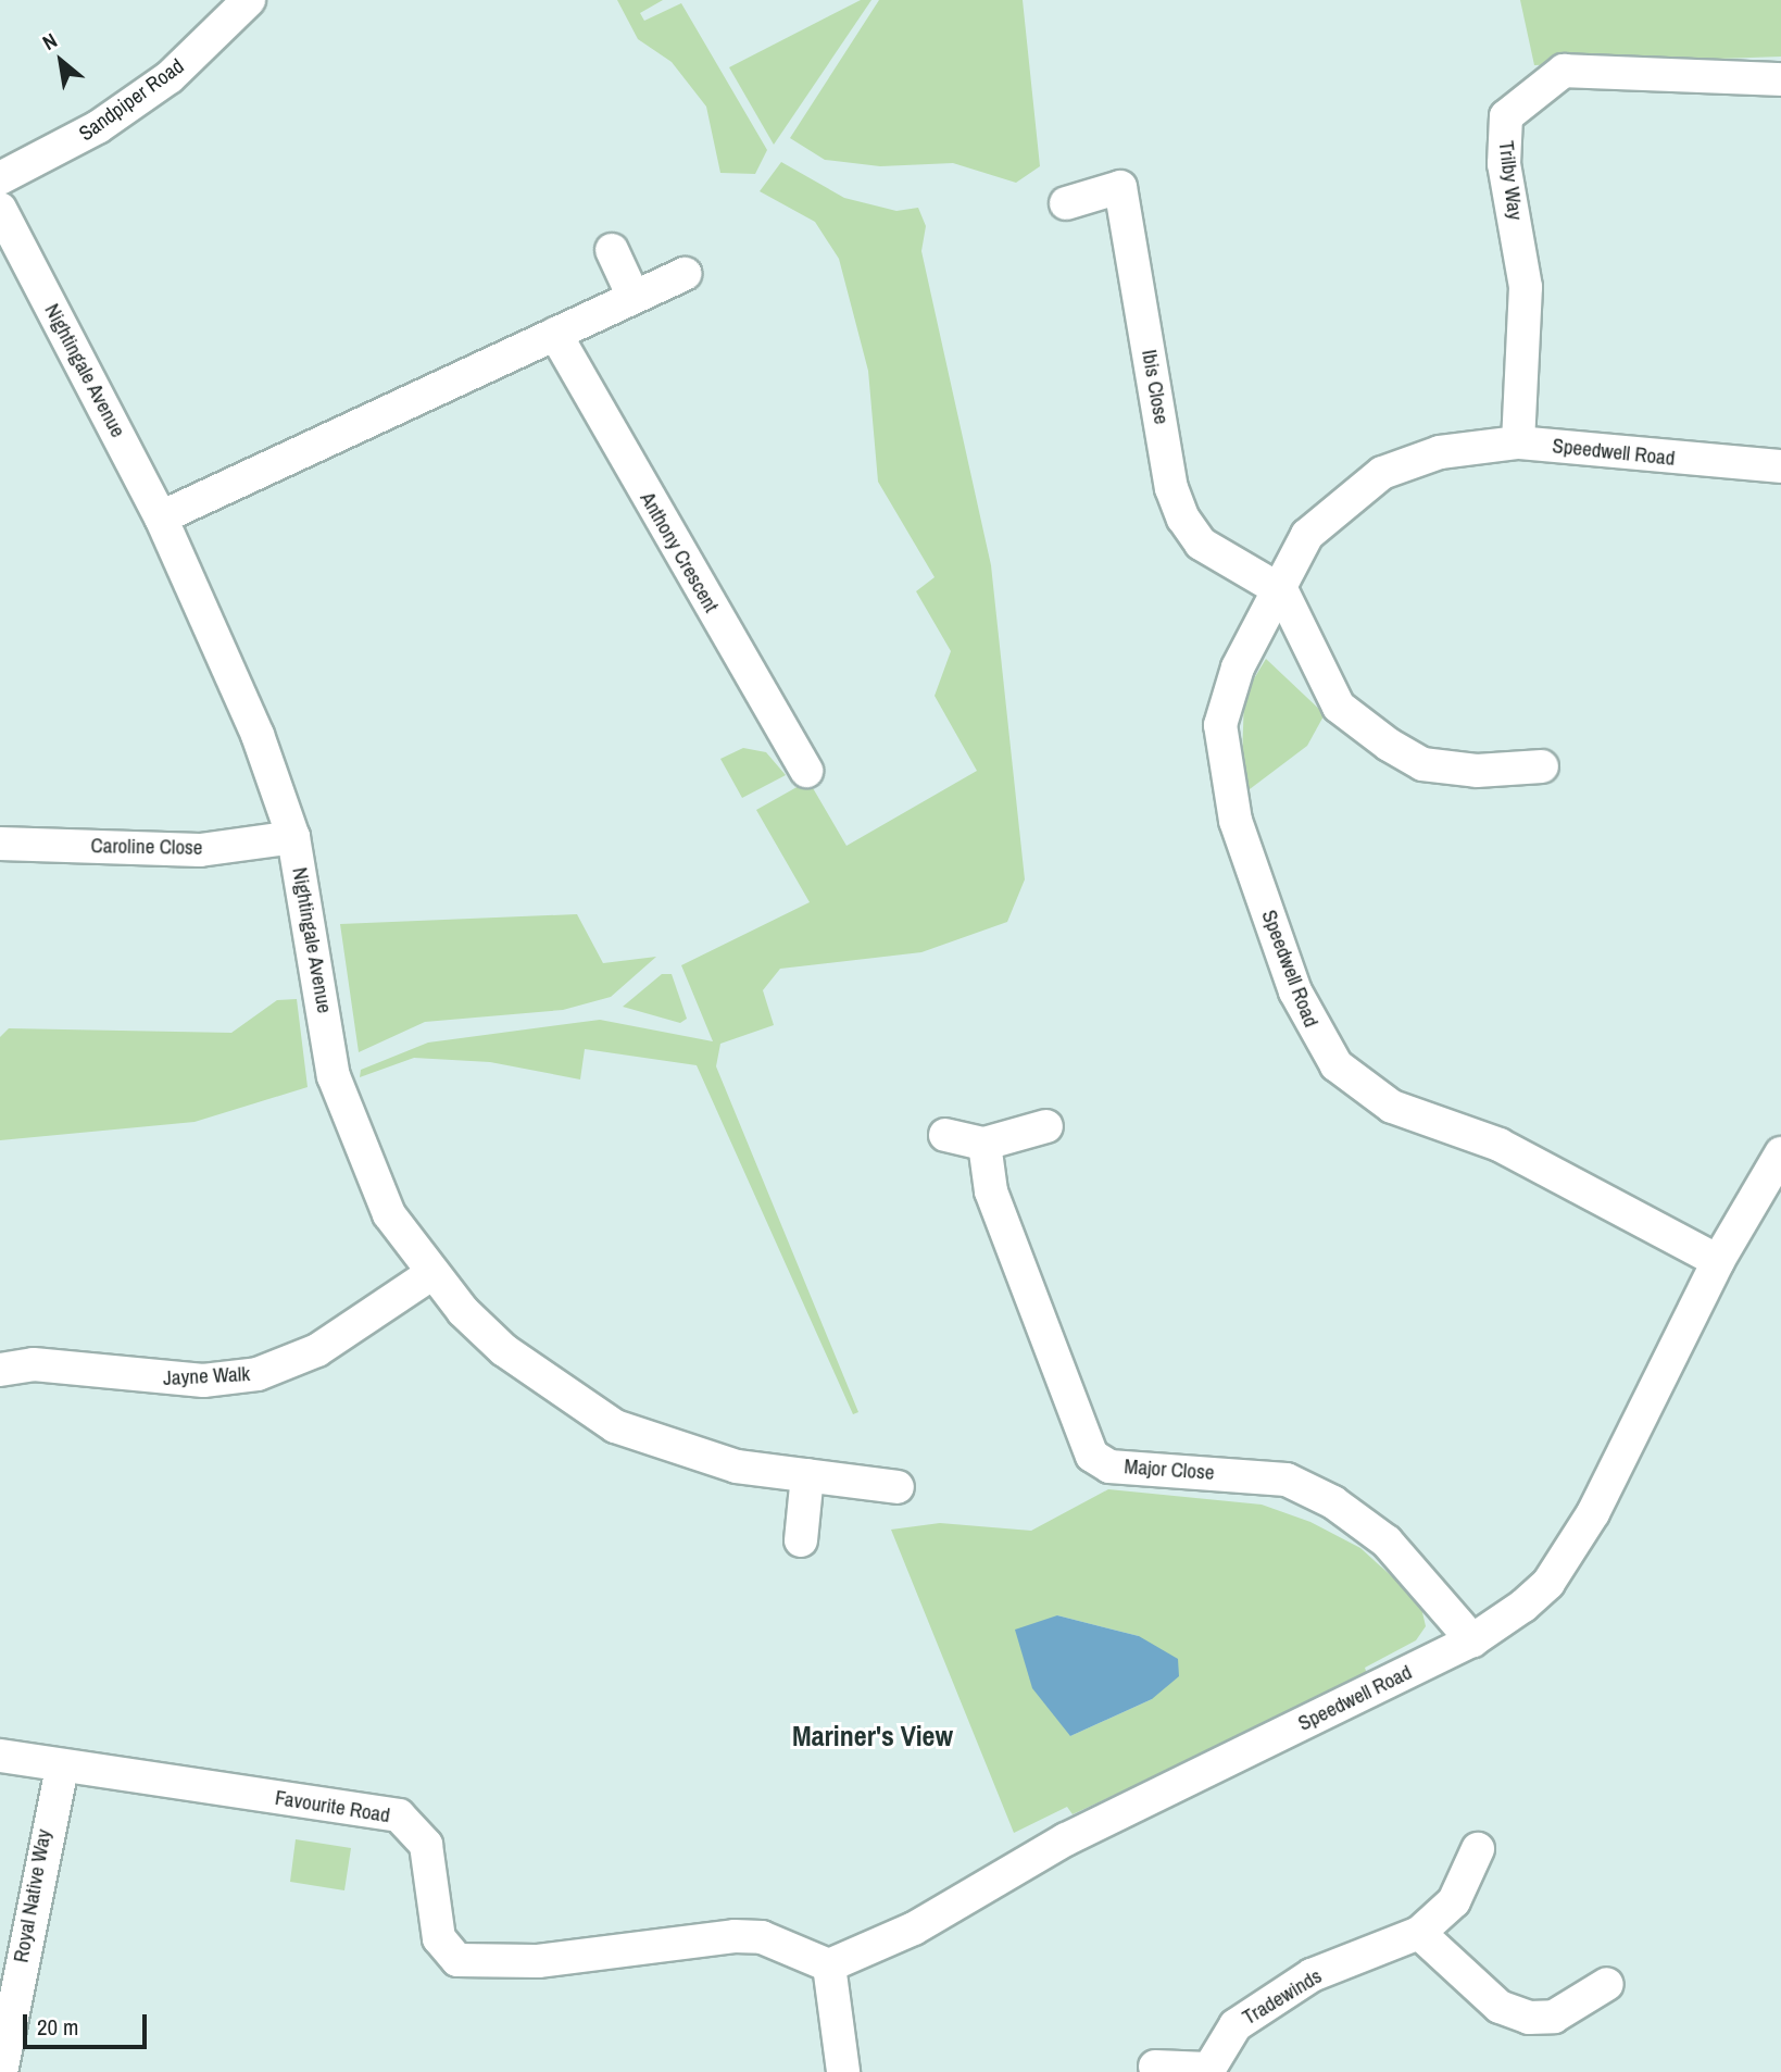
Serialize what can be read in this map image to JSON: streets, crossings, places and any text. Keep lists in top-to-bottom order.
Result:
{
  "streets": {
    "street": [
      "Sandpiper Road",
      "Trilby Way",
      "Nightingale Avenue",
      "Ibis Close",
      "Speedwell Road",
      "Anthony Crescent",
      "Caroline Close",
      "Jayne Walk",
      "Major Close",
      "Favourite Road",
      "Royal Native Way",
      "Tradewinds"
    ]
  },
  "crossings": [
    ["Trilby Way", "Speedwell Road"],
    ["Nightingale Avenue", "Caroline Close"],
    ["Nightingale Avenue", "Jayne Walk"],
    ["Ibis Close", "Speedwell Road"],
    ["Speedwell Road", "Major Close"],
    ["Speedwell Road", "Favourite Road"],
    ["Favourite Road", "Royal Native Way"]
  ],
  "districts": ["Mariner's View"],
  "scale_bar": "20 m",
  "north": "top left"
}
